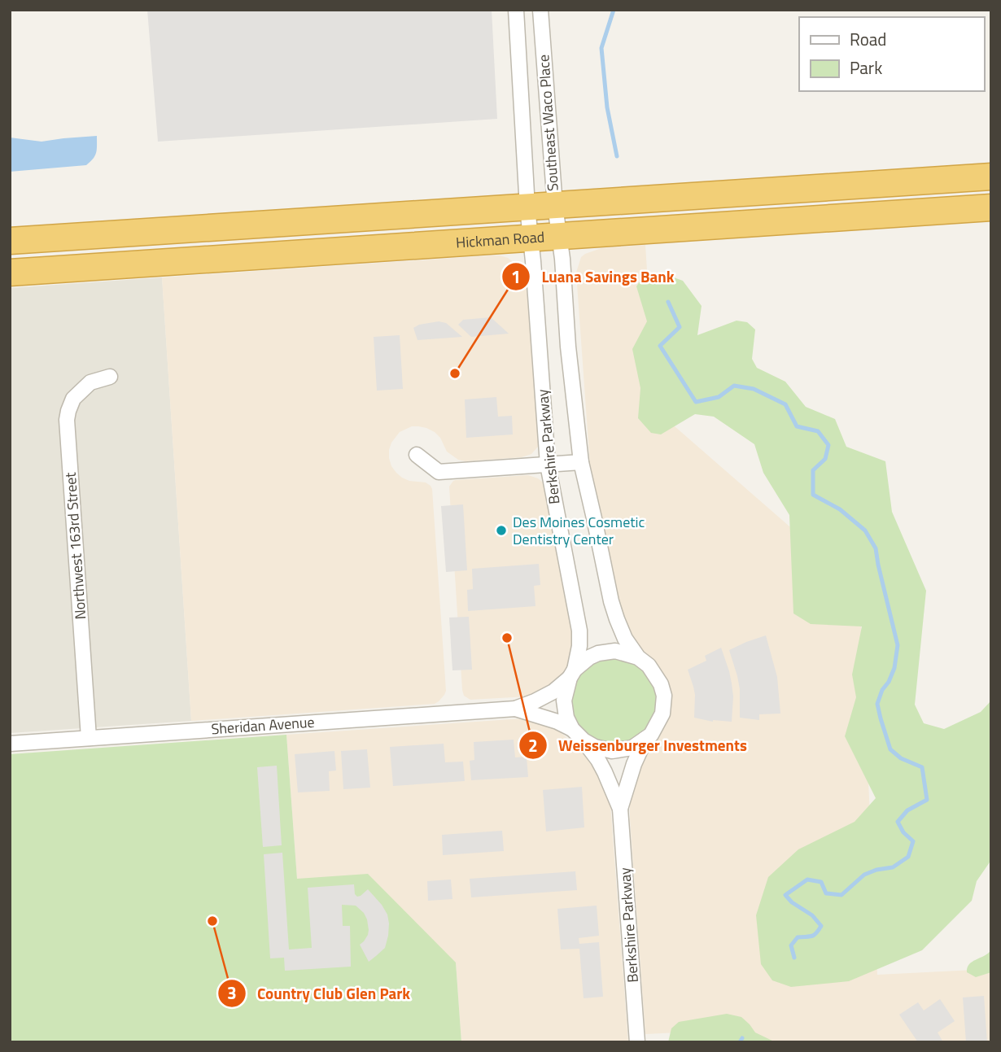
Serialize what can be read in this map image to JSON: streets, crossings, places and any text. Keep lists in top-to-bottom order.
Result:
{
  "streets": {
    "highway": ["Hickman Road"],
    "street": [
      "Southeast Waco Place",
      "Berkshire Parkway",
      "Northwest 163rd Street",
      "Sheridan Avenue"
    ]
  },
  "crossings": [
    ["Southeast Waco Place", "Hickman Road"],
    ["Southeast Waco Place", "Berkshire Parkway"],
    ["Hickman Road", "Berkshire Parkway"],
    ["Berkshire Parkway", "Sheridan Avenue"],
    ["Northwest 163rd Street", "Sheridan Avenue"]
  ],
  "places": [
    "Luana Savings Bank",
    "Des Moines Cosmetic Dentistry Center",
    "Weissenburger Investments",
    "Country Club Glen Park"
  ],
  "legend": ["Road", "Park"]
}
